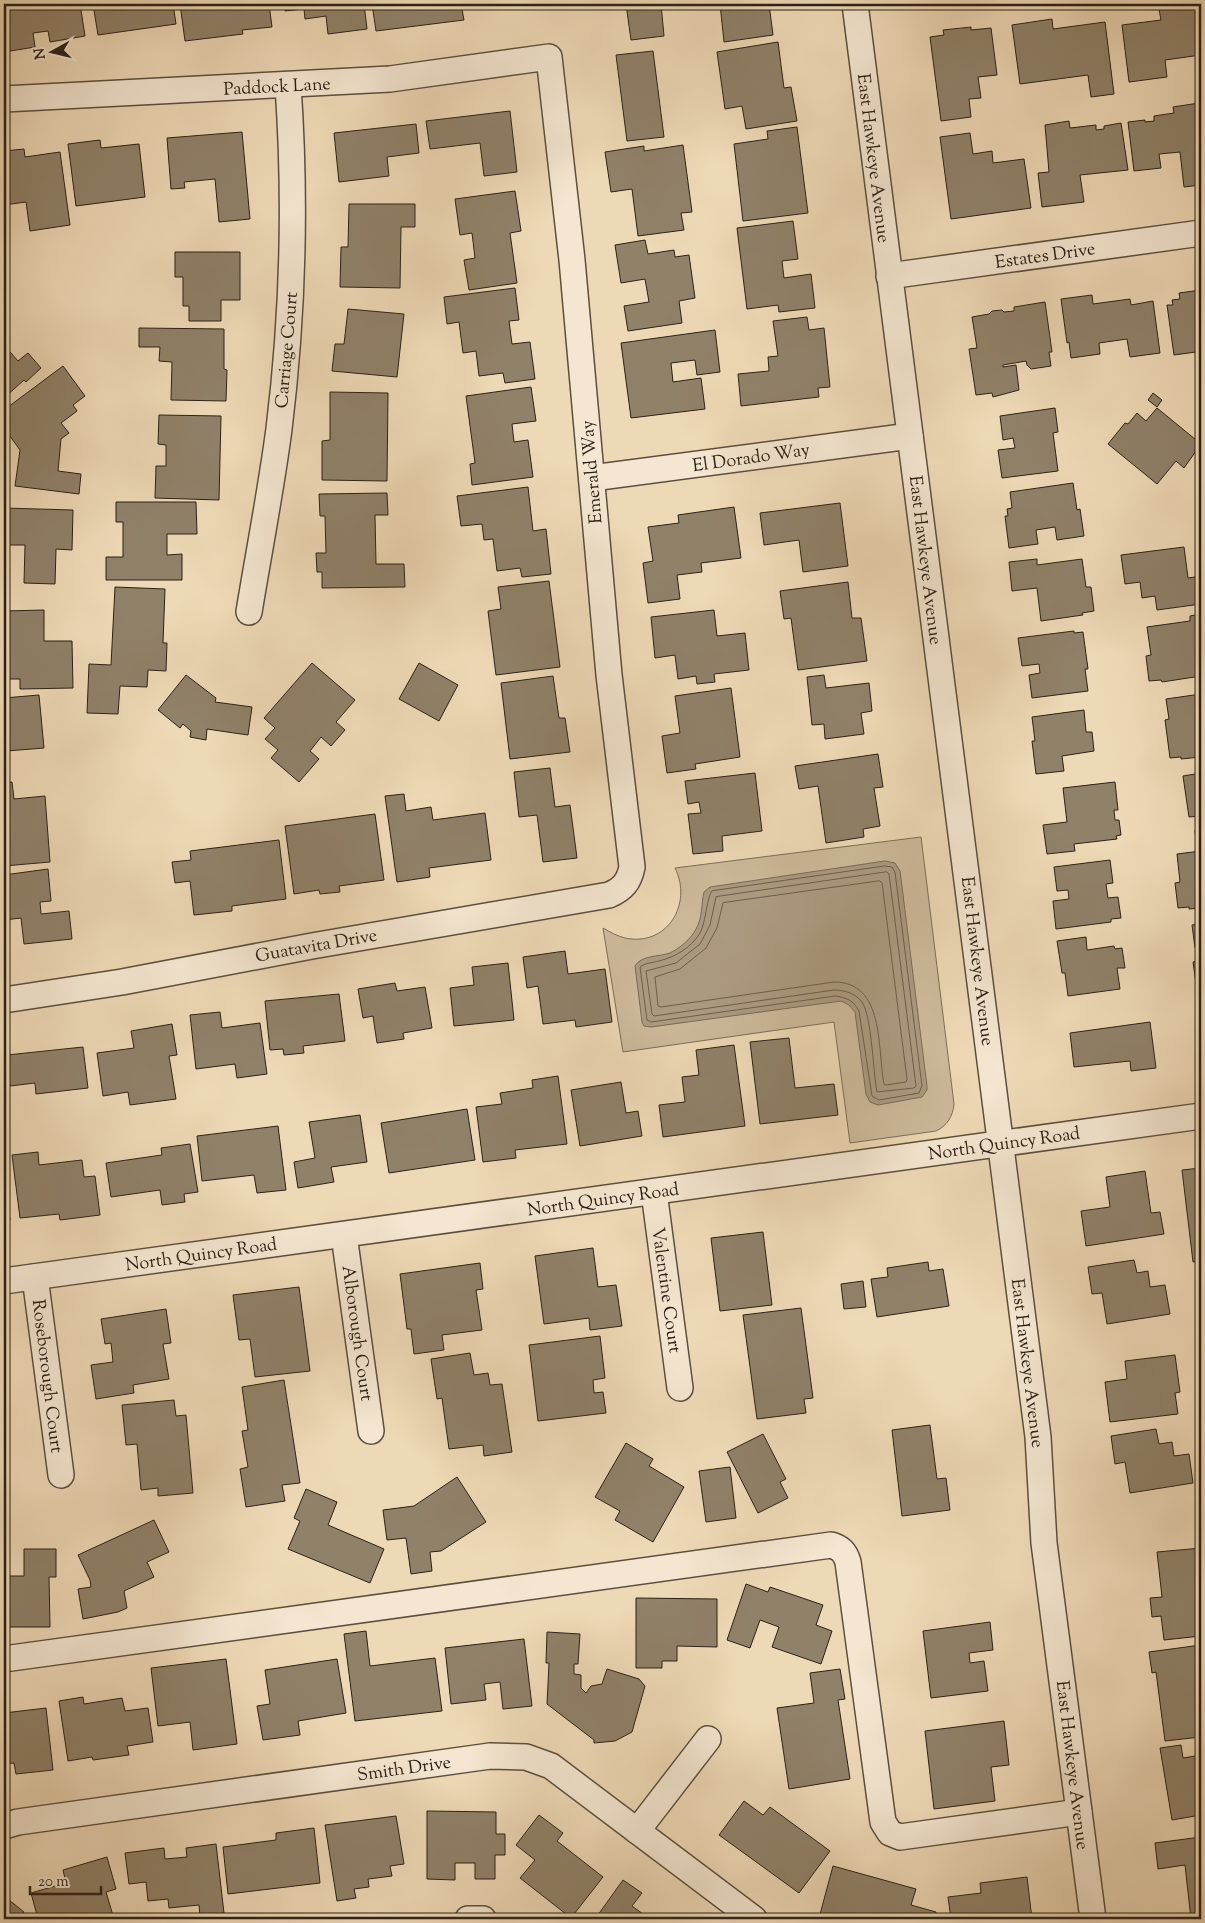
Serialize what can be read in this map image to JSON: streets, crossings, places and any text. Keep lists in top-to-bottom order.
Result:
{
  "streets": {
    "street": [
      "Paddock Lane",
      "East Hawkeye Avenue",
      "Estates Drive",
      "Carriage Court",
      "El Dorado Way",
      "Emerald Way",
      "Guatavita Drive",
      "North Quincy Road",
      "Valentine Court",
      "Alborough Court",
      "Roseborough Court",
      "Smith Drive"
    ]
  },
  "crossings": [
    ["Paddock Lane", "Carriage Court"],
    ["Paddock Lane", "Emerald Way"],
    ["East Hawkeye Avenue", "Estates Drive"],
    ["East Hawkeye Avenue", "El Dorado Way"],
    ["East Hawkeye Avenue", "North Quincy Road"],
    ["El Dorado Way", "Emerald Way"],
    ["Emerald Way", "Guatavita Drive"],
    ["North Quincy Road", "Valentine Court"],
    ["North Quincy Road", "Alborough Court"],
    ["North Quincy Road", "Roseborough Court"]
  ],
  "scale_bar": "20 m",
  "north": "left"
}
